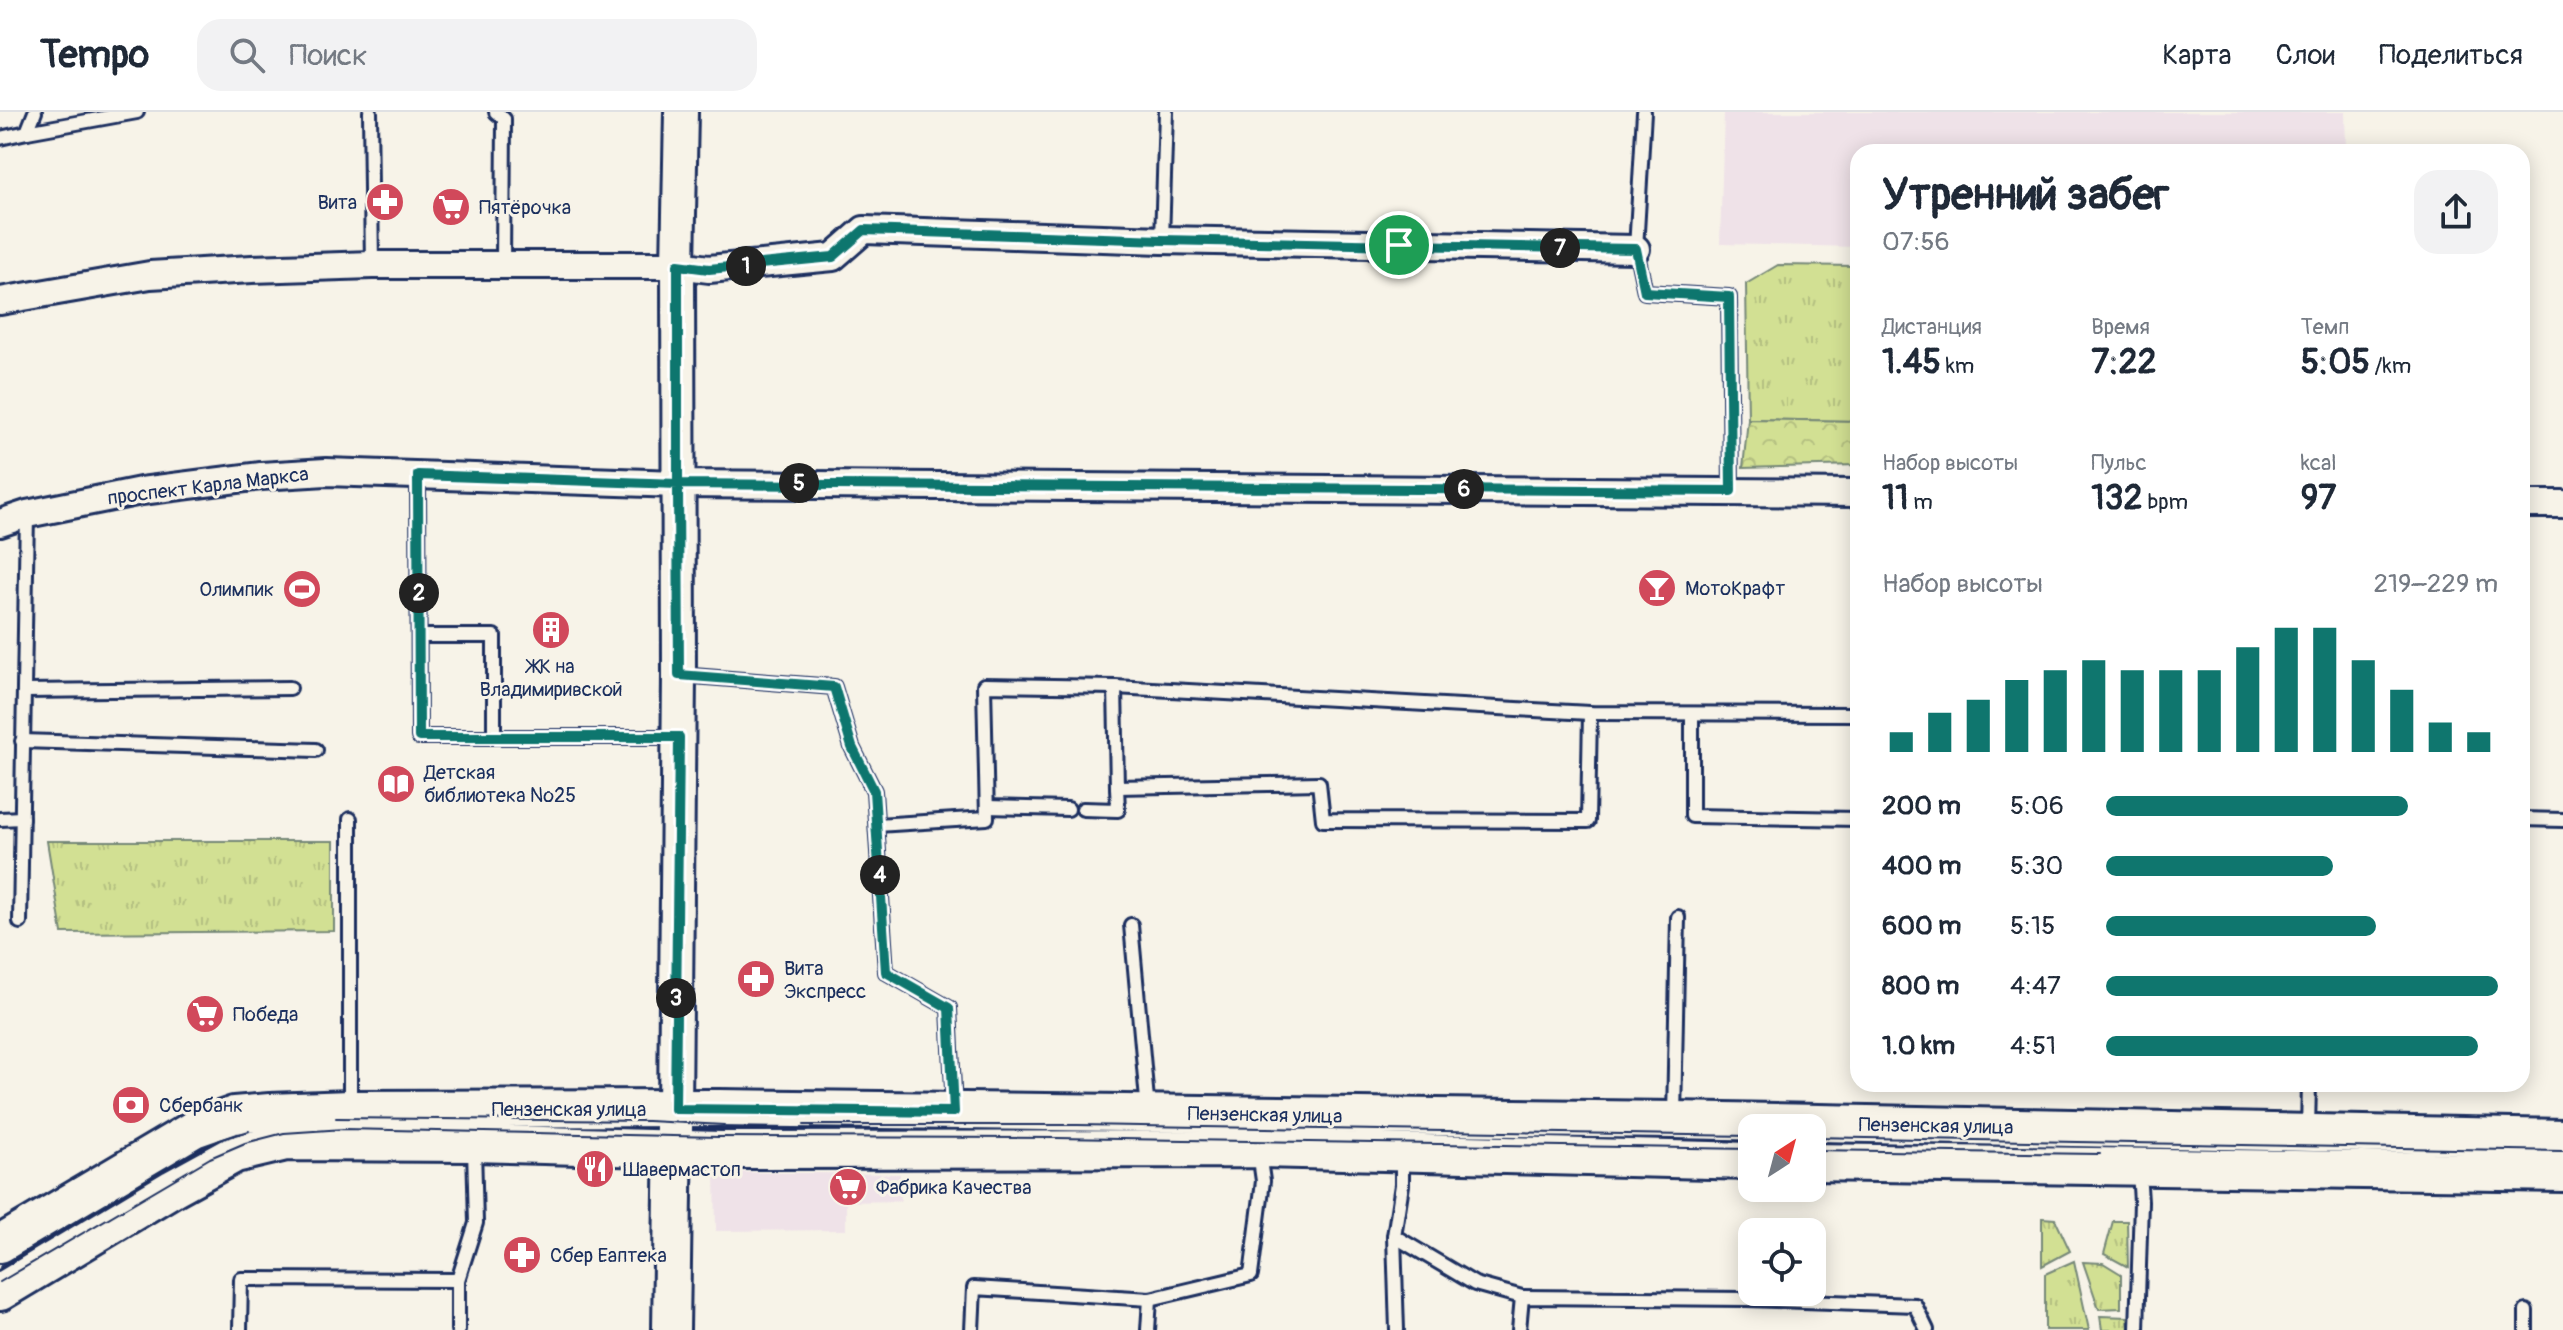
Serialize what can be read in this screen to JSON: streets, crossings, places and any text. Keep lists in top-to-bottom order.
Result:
{
  "streets": {
    "main road": ["Пензенская улица"],
    "street": ["проспект Карла Маркса"]
  },
  "places": {
    "pharmacy": ["Вита", "Вита Экспресс", "Сбер Еаптека"],
    "supermarket": ["Пятёрочка", "Победа", "Фабрика Качества"],
    "bar": ["МотоКрафт"],
    "sports": ["Олимпик"],
    "building": ["ЖК на Владимиривской"],
    "library": ["Детская библиотека №25"],
    "bank": ["Сбербанк"],
    "restaurant": ["Шавермастоп"]
  },
  "north": "top right",
  "page": {
    "header": "Tempo",
    "search": "Поиск",
    "nav": ["Карта", "Слои", "Поделиться"],
    "heading": ["Утренний забег", "07:56"],
    "pins": [
      "7",
      "1",
      "5",
      "6",
      "2",
      "4",
      "3"
    ],
    "stats": [
      ["Дистанция", "1.45 km"],
      ["Время", "7:22"],
      ["Темп", "5:05 /km"],
      ["Набор высоты", "11 m"],
      ["Пульс", "132 bpm"],
      ["kcal", "97"]
    ],
    "chart": ["Набор высоты", "219–229 m"],
    "list": [
      {
        "name": "200 m",
        "note": "5:06"
      },
      {
        "name": "400 m",
        "note": "5:30"
      },
      {
        "name": "600 m",
        "note": "5:15"
      },
      {
        "name": "800 m",
        "note": "4:47"
      },
      {
        "name": "1.0 km",
        "note": "4:51"
      }
    ]
  }
}
